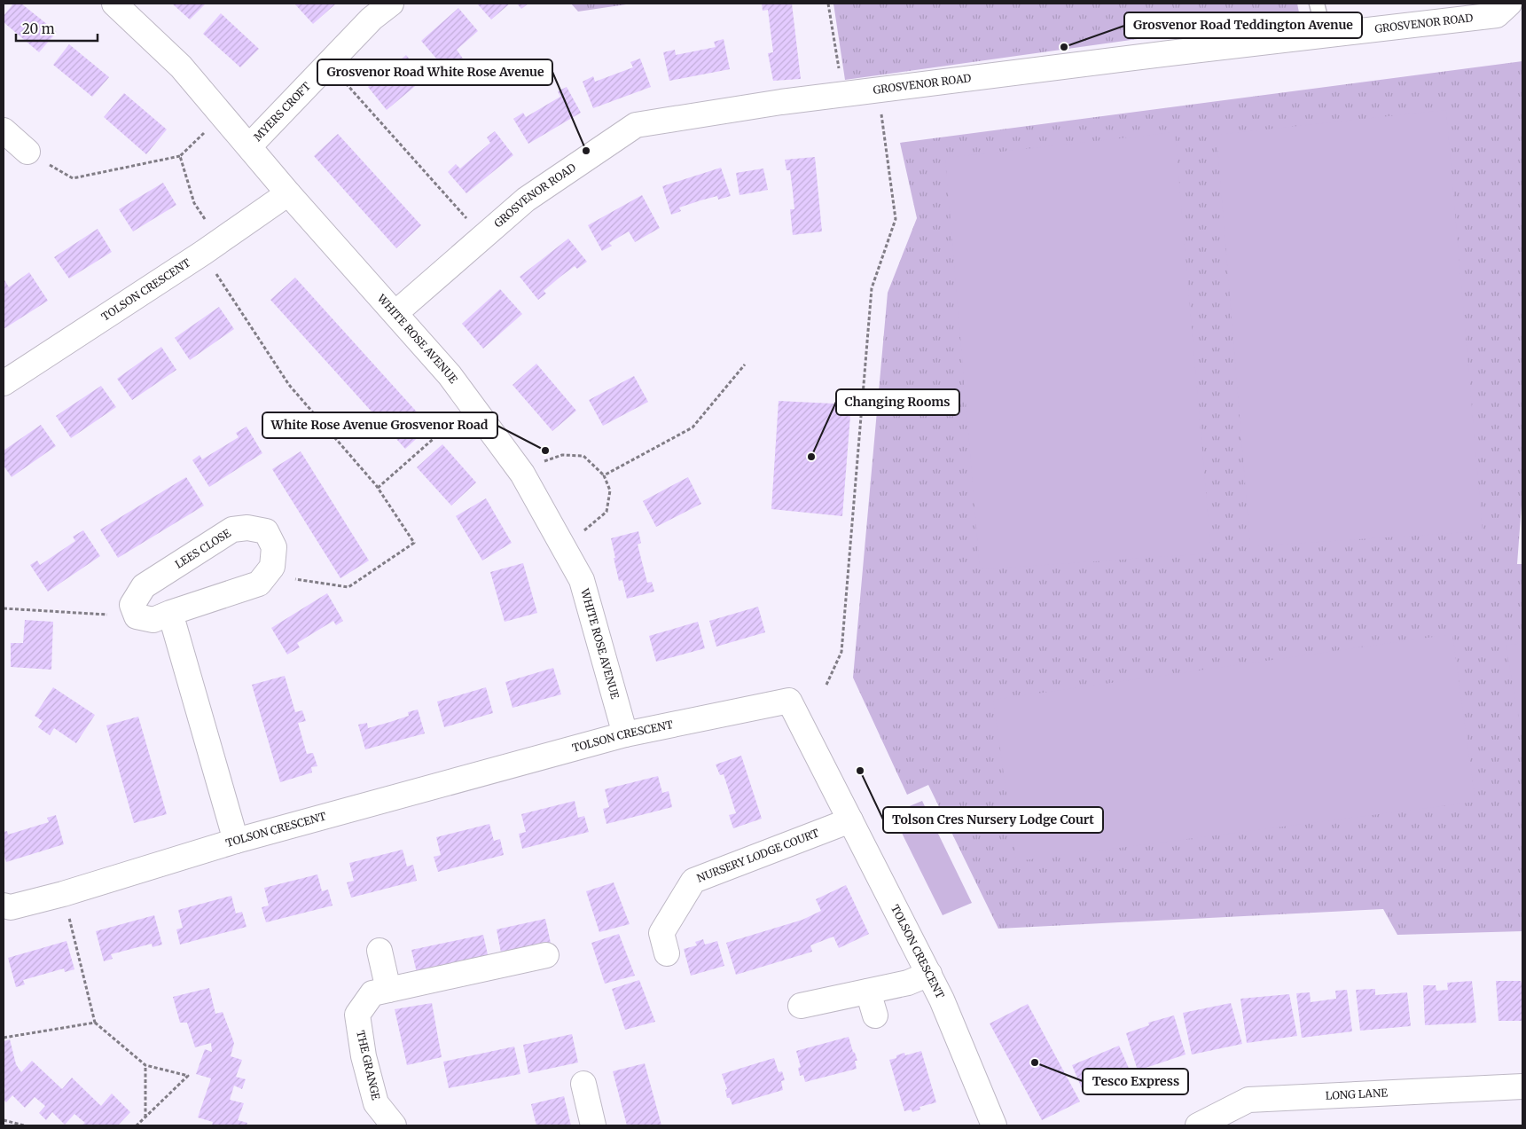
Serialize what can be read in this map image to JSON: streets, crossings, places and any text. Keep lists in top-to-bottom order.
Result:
{
  "streets": {
    "street": [
      "GROSVENOR ROAD",
      "MYERS CROFT",
      "TOLSON CRESCENT",
      "WHITE ROSE AVENUE",
      "LEES CLOSE",
      "NURSERY LODGE COURT",
      "THE GRANGE",
      "LONG LANE"
    ]
  },
  "crossings": [
    ["GROSVENOR ROAD", "WHITE ROSE AVENUE"],
    ["MYERS CROFT", "WHITE ROSE AVENUE"],
    ["TOLSON CRESCENT", "WHITE ROSE AVENUE"],
    ["TOLSON CRESCENT", "NURSERY LODGE COURT"]
  ],
  "places": [
    "Grosvenor Road Teddington Avenue",
    "Grosvenor Road White Rose Avenue",
    "White Rose Avenue Grosvenor Road",
    "Changing Rooms",
    "Tolson Cres Nursery Lodge Court",
    "Tesco Express"
  ],
  "scale_bar": "20 m"
}
